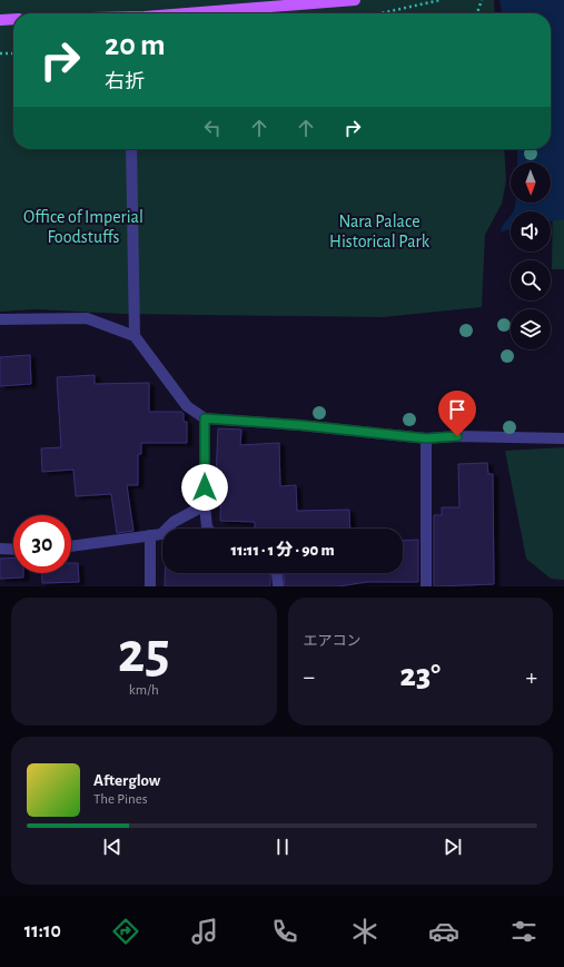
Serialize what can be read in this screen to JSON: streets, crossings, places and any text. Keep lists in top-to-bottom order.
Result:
{
  "parks": ["Office of Imperial Foodstuffs", "Nara Palace Historical Park"],
  "north": "bottom",
  "page": {
    "turn": ["20 m", "右折"],
    "limit": "30",
    "trip": "11:11 · 1 分 · 90 m",
    "tile": [
      ["25", "km/h"],
      "エアコン"
    ],
    "heat": ["−", "23°", "+"],
    "song": ["Afterglow", "The Pines"],
    "tabs": "11:10"
  }
}
